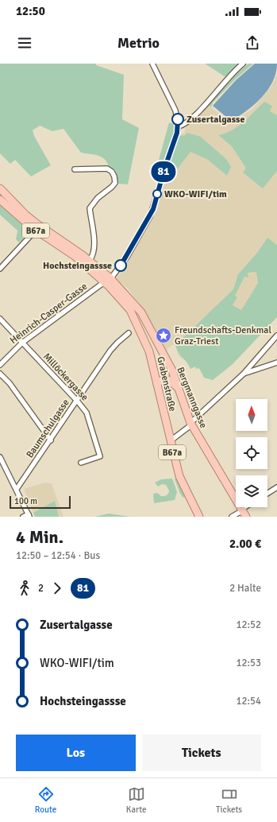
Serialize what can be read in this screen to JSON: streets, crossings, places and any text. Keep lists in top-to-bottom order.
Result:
{
  "streets": {
    "main road": ["B67a", "Grabenstraße", "Bergmanngasse"],
    "street": ["Heinrich-Casper-Gasse", "Millöckergasse", "Baumschulgasse"]
  },
  "crossings": [
    ["Heinrich-Casper-Gasse", "Millöckergasse"],
    ["Heinrich-Casper-Gasse", "Grabenstraße"],
    ["Millöckergasse", "Baumschulgasse"],
    ["Grabenstraße", "Bergmanngasse"]
  ],
  "places": {
    "other": ["Zusertalgasse", "WKO-WIFI/tim", "Hochsteingassse"],
    "place": ["Freundschafts-Denkmal Graz-Triest"]
  },
  "lines": ["bus line 81"],
  "scale_bar": "100 m",
  "north": "top",
  "page": {
    "status": "12:50",
    "header": "Metrio",
    "on_map": "81",
    "scale": "100 m",
    "heading": ["4 Min.", "12:50 – 12:54 · Bus", "2.00 €"],
    "legs": ["2", "81", "2 Halte"],
    "list": [
      {
        "name": "Zusertalgasse",
        "value": "12:52"
      },
      {
        "name": "WKO-WIFI/tim",
        "value": "12:53"
      },
      {
        "name": "Hochsteingassse",
        "value": "12:54"
      }
    ],
    "buttons": ["Los", "Tickets"],
    "tabs": ["Route", "Karte", "Tickets"]
  }
}
